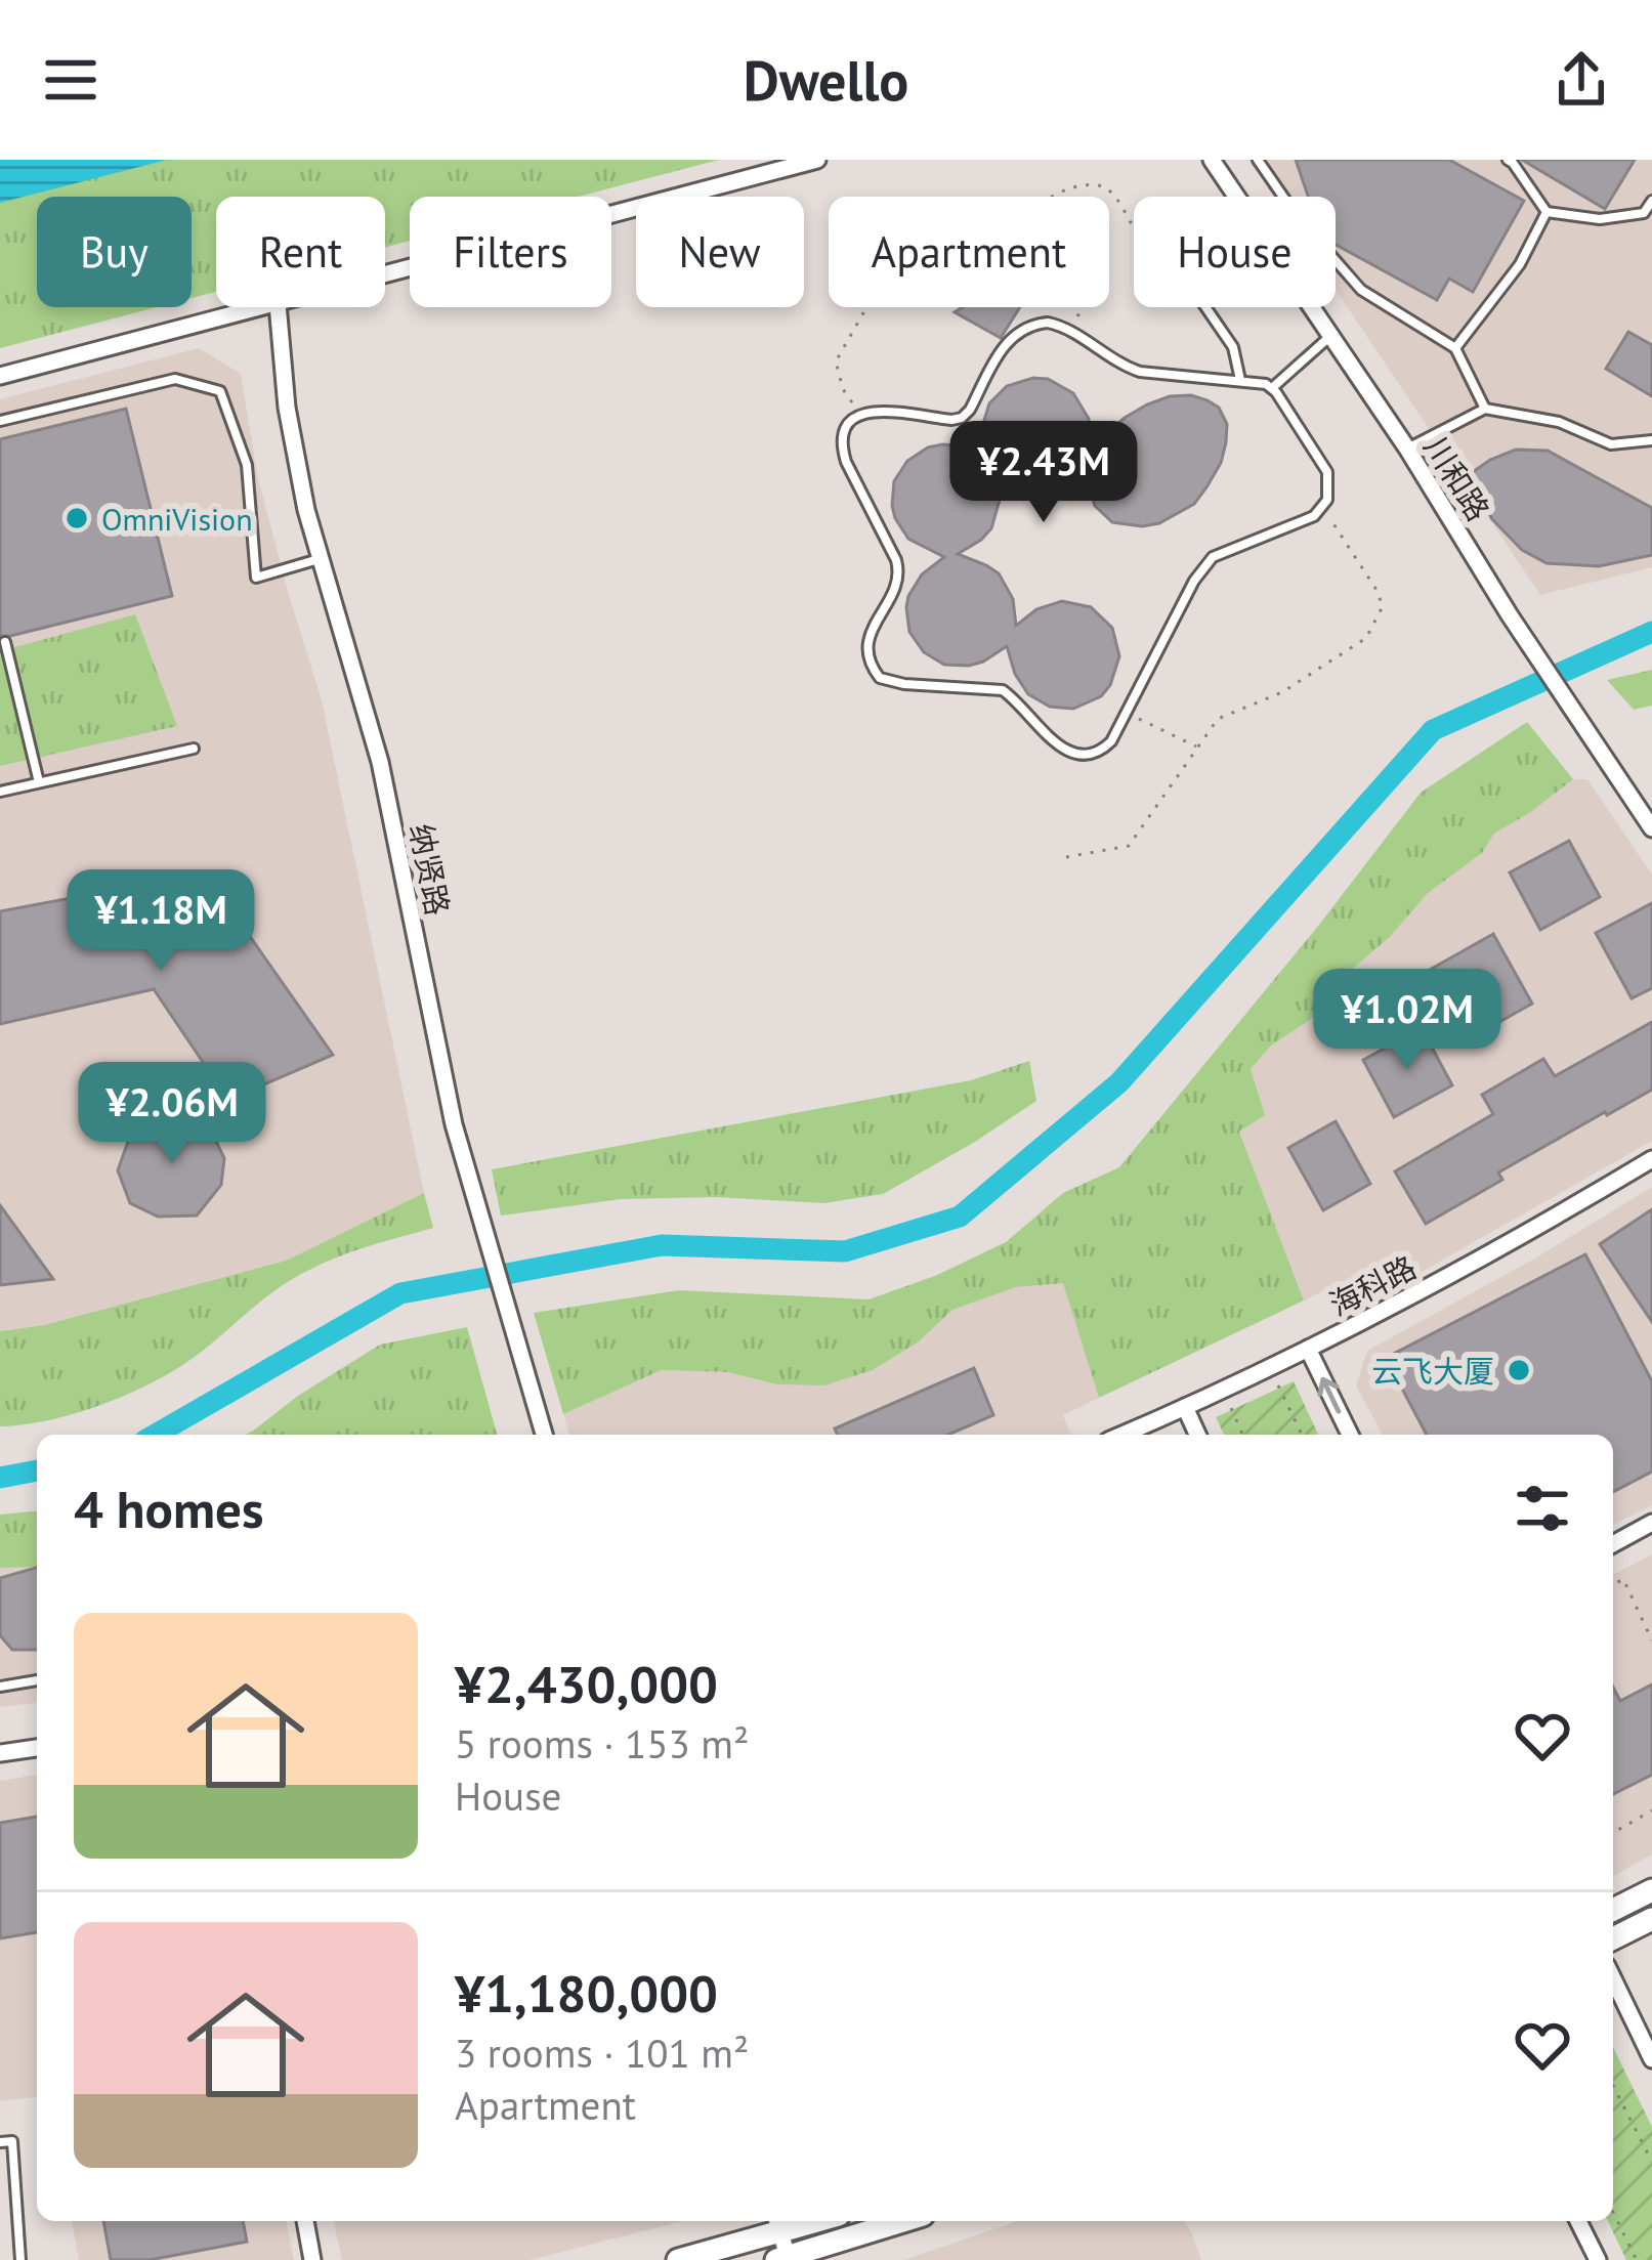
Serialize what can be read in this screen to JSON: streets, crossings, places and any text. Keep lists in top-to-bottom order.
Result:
{
  "streets": {
    "street": ["川和路", "纳贤路", "海科路"]
  },
  "places": ["OmniVision", "云飞大厦"],
  "page": {
    "header": "Dwello",
    "chip": [
      "Buy",
      "Rent",
      "Filters",
      "New",
      "Apartment",
      "House"
    ],
    "price": [
      "¥2.43M",
      "¥1.18M",
      "¥1.02M",
      "¥2.06M"
    ],
    "heading": "4 homes",
    "list": [
      {
        "name": "¥2,430,000",
        "note": "5 rooms · 153 m² · House"
      },
      {
        "name": "¥1,180,000",
        "note": "3 rooms · 101 m² · Apartment"
      }
    ]
  }
}
